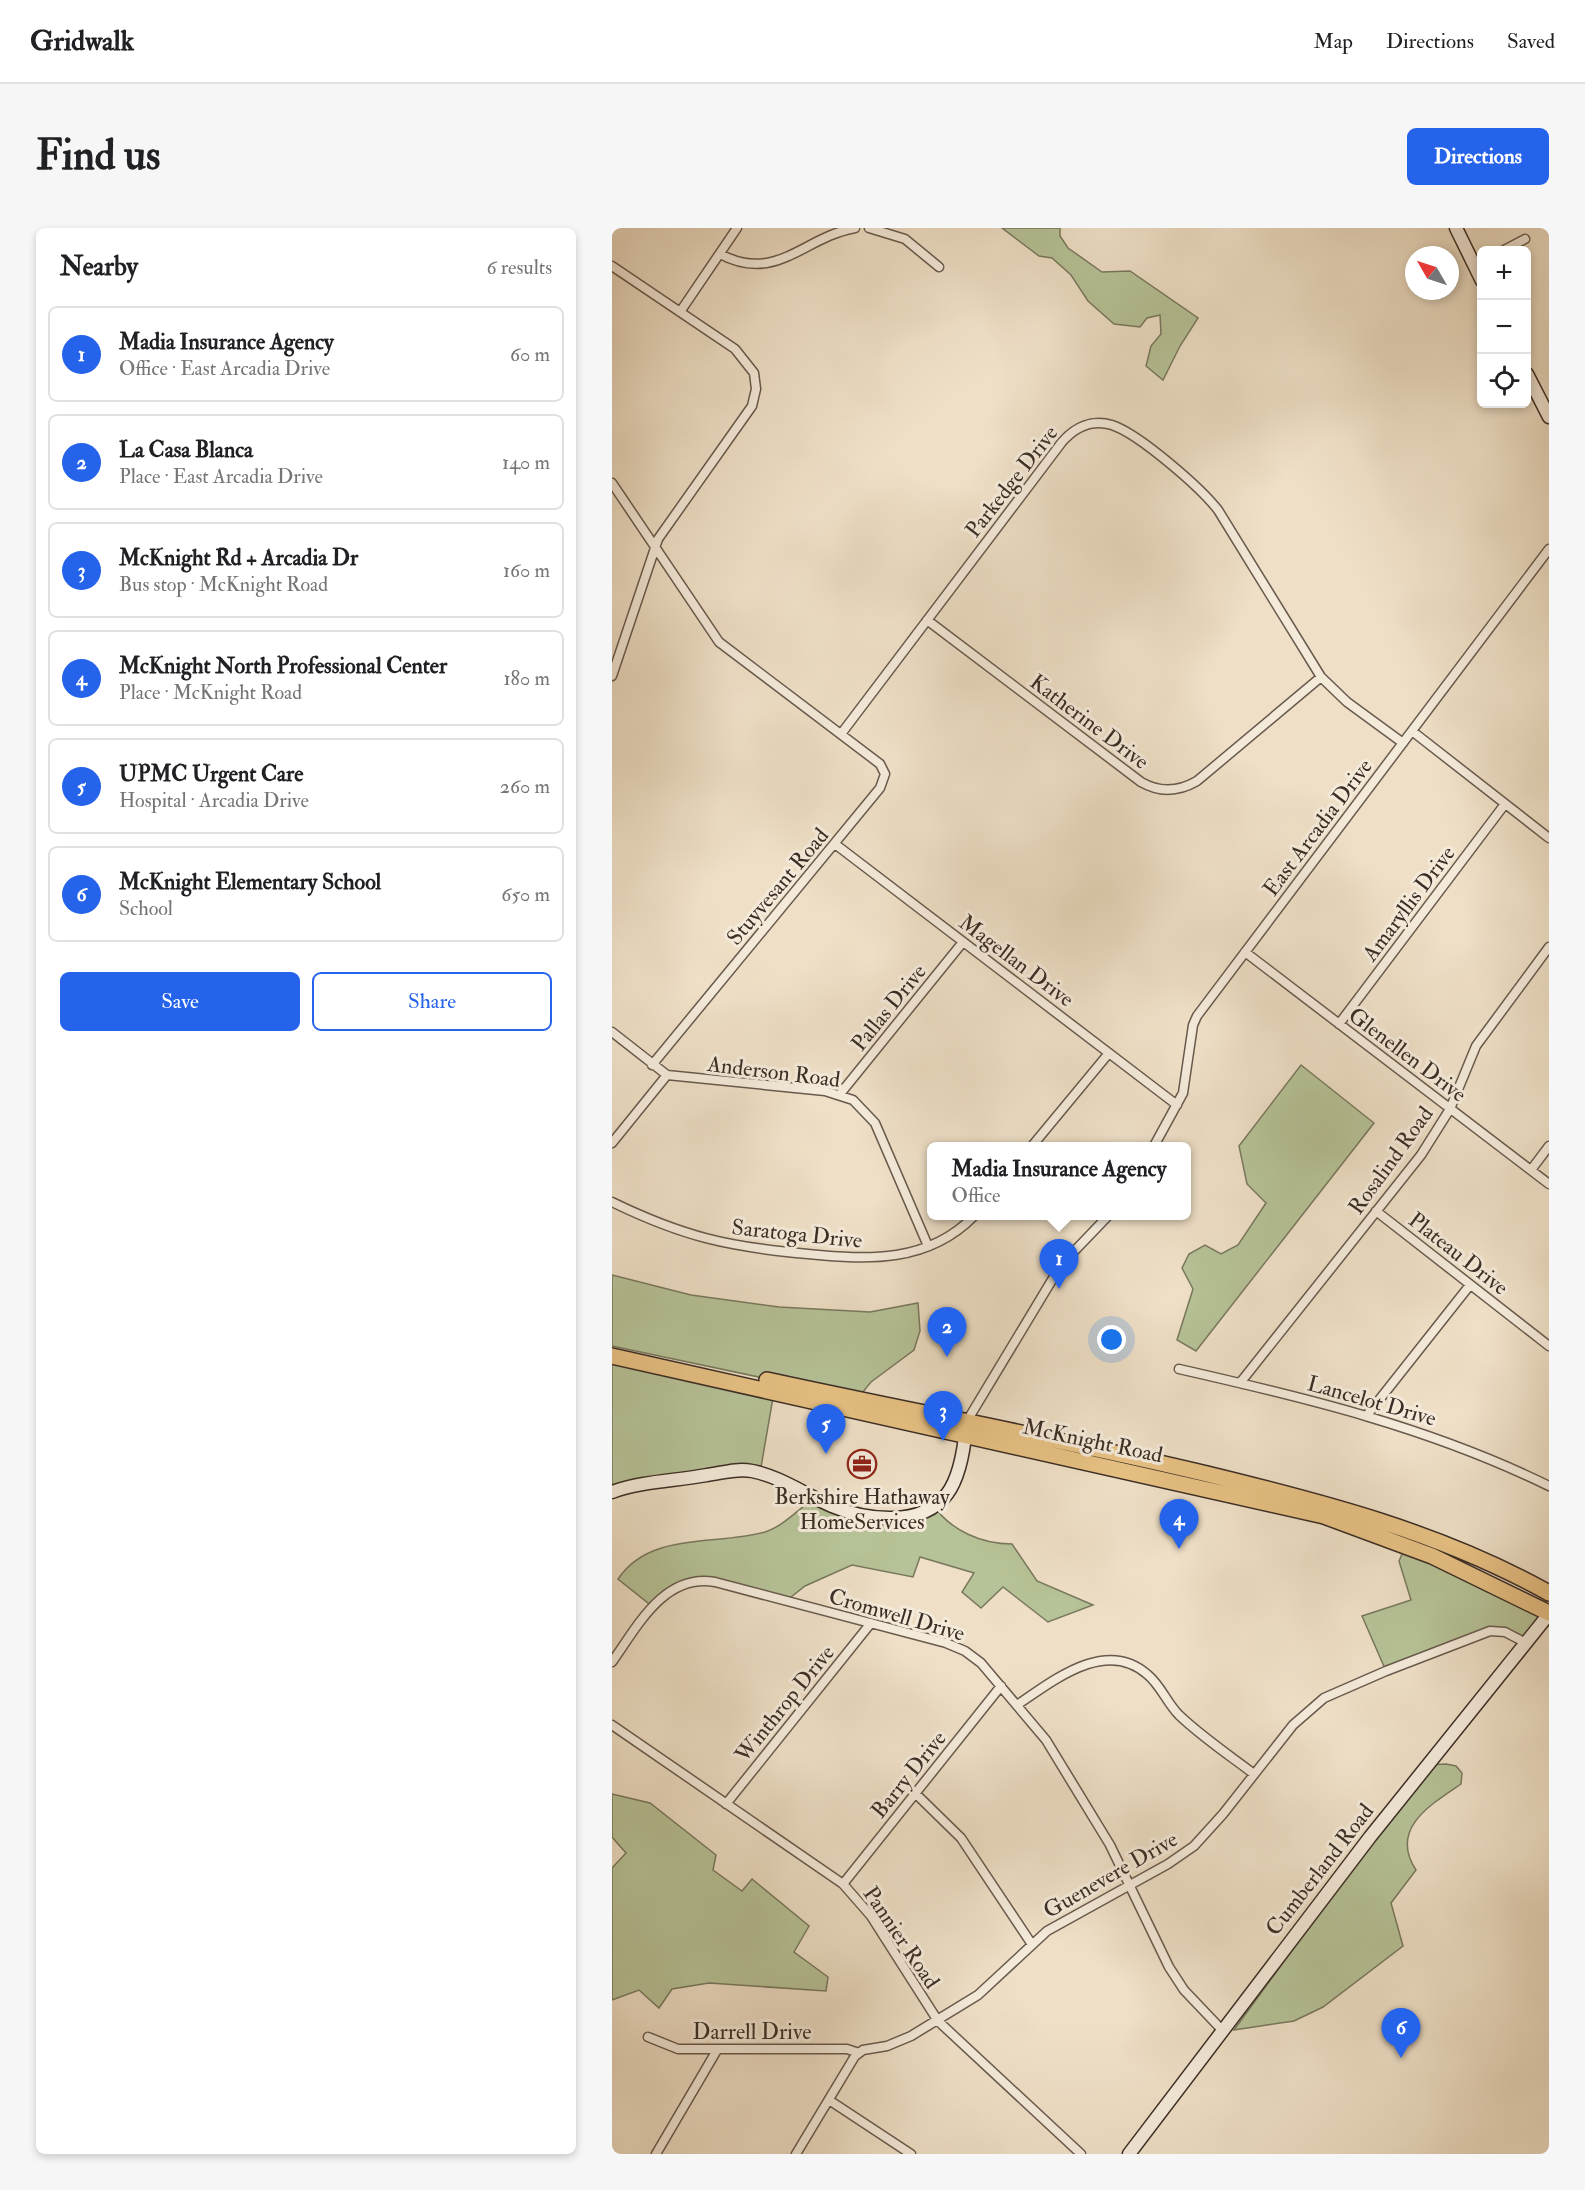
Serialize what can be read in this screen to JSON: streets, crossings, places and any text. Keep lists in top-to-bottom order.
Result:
{
  "streets": {
    "highway": ["McKnight Road"],
    "main road": ["Cumberland Road"],
    "street": [
      "Parkedge Drive",
      "Katherine Drive",
      "East Arcadia Drive",
      "Stuyvesant Road",
      "Amaryllis Drive",
      "Magellan Drive",
      "Pallas Drive",
      "Glenellen Drive",
      "Anderson Road",
      "Rosalind Road",
      "Saratoga Drive",
      "Plateau Drive",
      "Lancelot Drive",
      "Cromwell Drive",
      "Winthrop Drive",
      "Barry Drive",
      "Guenevere Drive",
      "Pannier Road",
      "Darrell Drive"
    ]
  },
  "crossings": [
    ["Parkedge Drive", "Katherine Drive"],
    ["Parkedge Drive", "East Arcadia Drive"],
    ["Parkedge Drive", "Stuyvesant Road"],
    ["East Arcadia Drive", "Magellan Drive"],
    ["East Arcadia Drive", "Glenellen Drive"],
    ["Stuyvesant Road", "Magellan Drive"],
    ["Stuyvesant Road", "Anderson Road"],
    ["Amaryllis Drive", "Glenellen Drive"],
    ["Magellan Drive", "Pallas Drive"],
    ["Pallas Drive", "Anderson Road"],
    ["Glenellen Drive", "Rosalind Road"],
    ["Anderson Road", "Saratoga Drive"],
    ["Rosalind Road", "Plateau Drive"],
    ["Rosalind Road", "Lancelot Drive"],
    ["McKnight Road", "Cumberland Road"],
    ["Cromwell Drive", "Winthrop Drive"],
    ["Cromwell Drive", "Barry Drive"],
    ["Cromwell Drive", "Cumberland Road"],
    ["Cromwell Drive", "Guenevere Drive"],
    ["Winthrop Drive", "Pannier Road"],
    ["Barry Drive", "Pannier Road"],
    ["Cumberland Road", "Guenevere Drive"],
    ["Guenevere Drive", "Pannier Road"],
    ["Guenevere Drive", "Darrell Drive"]
  ],
  "places": {
    "office": ["Berkshire Hathaway HomeServices"]
  },
  "north": "top left",
  "page": {
    "header": "Gridwalk",
    "nav": ["Map", "Directions", "Saved"],
    "buttons": [
      "Directions",
      ["Save", "Share"]
    ],
    "title": "Find us",
    "heading": ["Nearby", "6 results"],
    "map_buttons": ["+", "−"],
    "list": [
      {
        "mark": "1",
        "name": "Madia Insurance Agency",
        "note": "Office · East Arcadia Drive",
        "value": "60 m"
      },
      {
        "mark": "2",
        "name": "La Casa Blanca",
        "note": "Place · East Arcadia Drive",
        "value": "140 m"
      },
      {
        "mark": "3",
        "name": "McKnight Rd + Arcadia Dr",
        "note": "Bus stop · McKnight Road",
        "value": "160 m"
      },
      {
        "mark": "4",
        "name": "McKnight North Professional Center",
        "note": "Place · McKnight Road",
        "value": "180 m"
      },
      {
        "mark": "5",
        "name": "UPMC Urgent Care",
        "note": "Hospital · Arcadia Drive",
        "value": "260 m"
      },
      {
        "mark": "6",
        "name": "McKnight Elementary School",
        "note": "School",
        "value": "650 m"
      }
    ],
    "popup": ["Madia Insurance Agency", "Office"],
    "pins": [
      "1",
      "2",
      "3",
      "5",
      "4",
      "6"
    ]
  }
}
